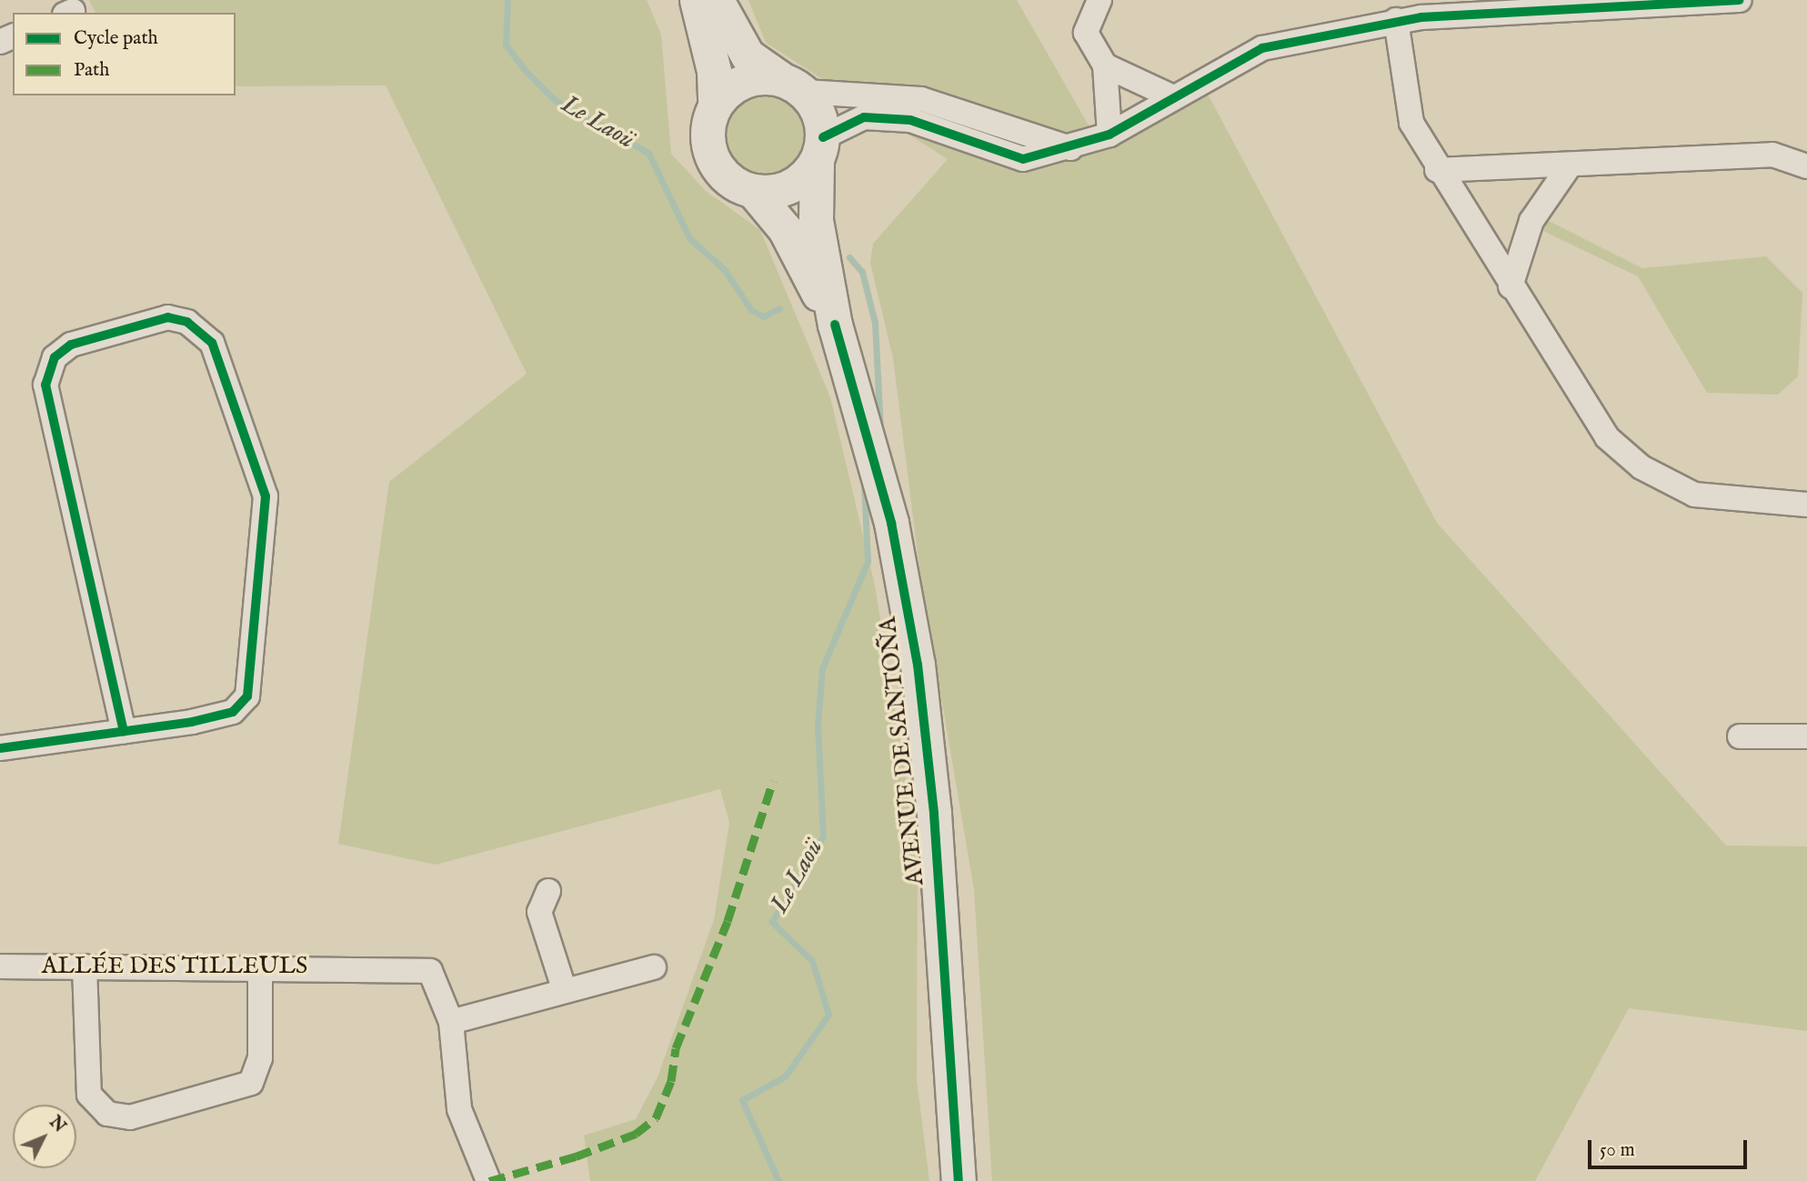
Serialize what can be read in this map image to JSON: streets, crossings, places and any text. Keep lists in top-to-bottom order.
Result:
{
  "streets": {
    "main road": ["AVENUE DE SANTOÑA"],
    "street": ["ALLÉE DES TILLEULS"]
  },
  "water": ["Le Laoü"],
  "legend": ["Cycle path", "Path"],
  "scale_bar": "50 m",
  "north": "top right"
}
